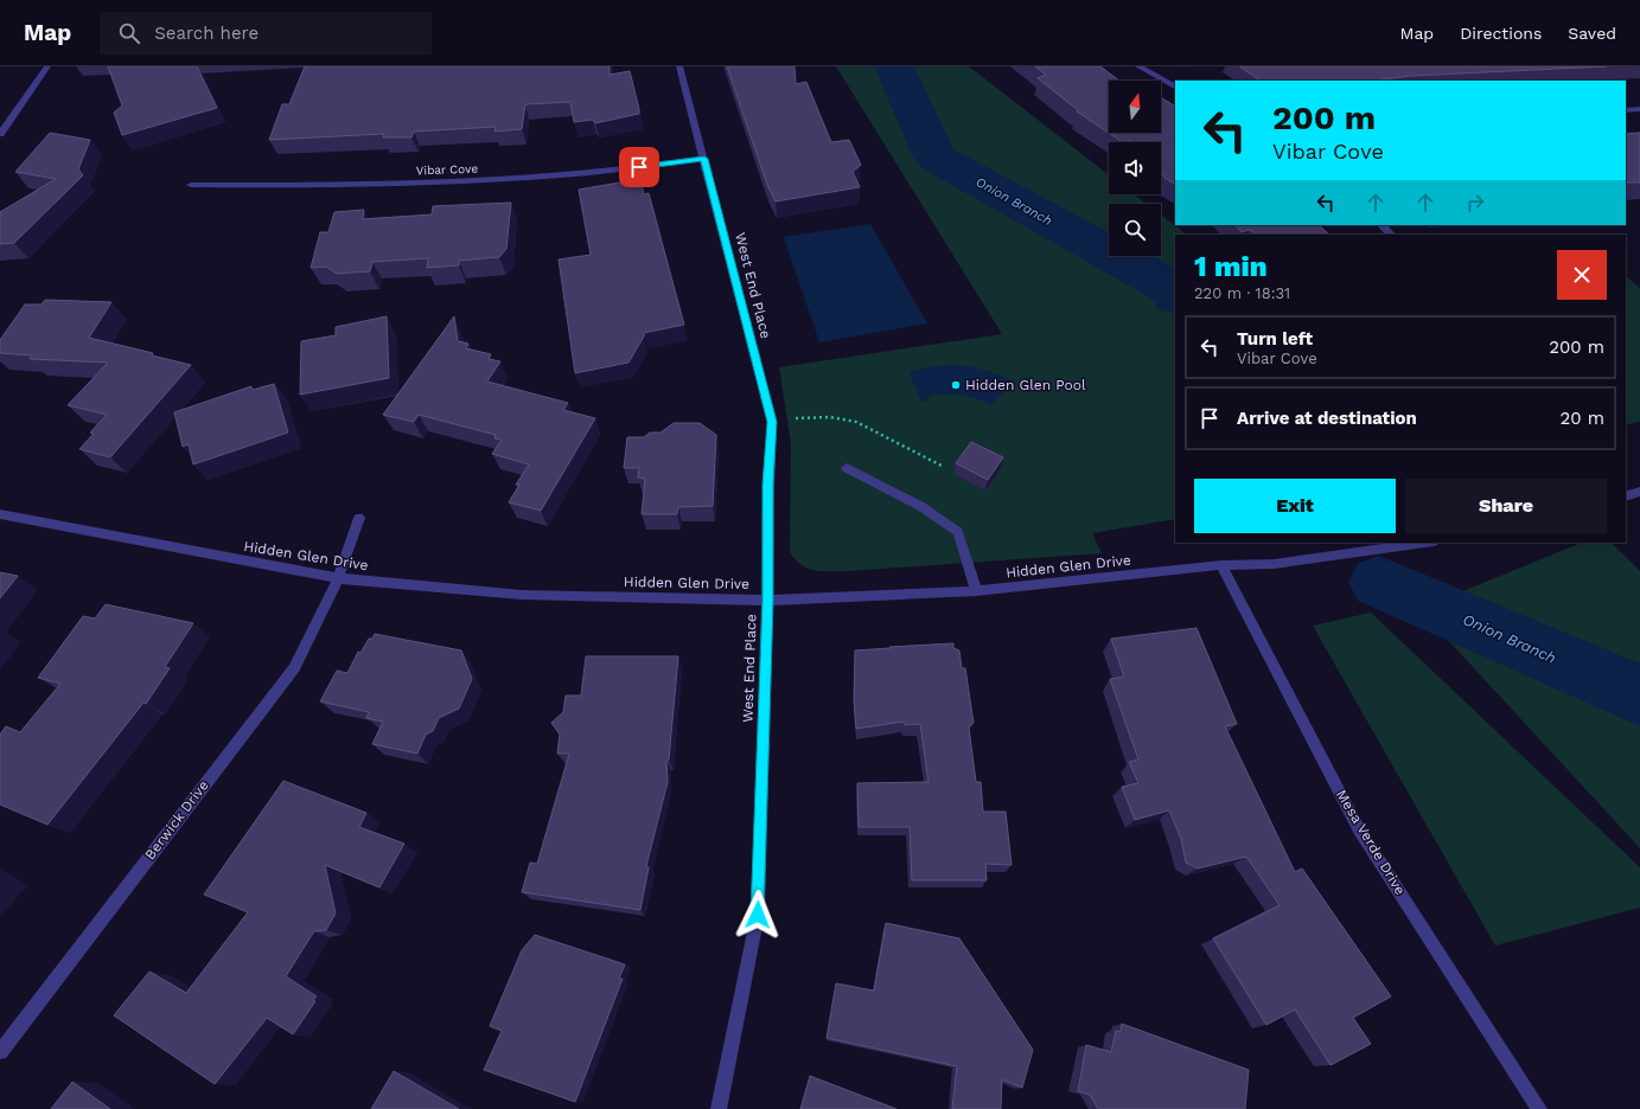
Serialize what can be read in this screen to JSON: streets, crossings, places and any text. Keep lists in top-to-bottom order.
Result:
{
  "streets": {
    "street": [
      "Vibar Cove",
      "West End Place",
      "Hidden Glen Drive",
      "Berwick Drive",
      "Mesa Verde Drive"
    ]
  },
  "crossings": [
    ["Vibar Cove", "West End Place"],
    ["West End Place", "Hidden Glen Drive"],
    ["Hidden Glen Drive", "Berwick Drive"],
    ["Hidden Glen Drive", "Mesa Verde Drive"]
  ],
  "water": ["Onion Branch"],
  "places": ["Hidden Glen Pool"],
  "north": "top",
  "page": {
    "header": "Map",
    "search": "Search here",
    "nav": ["Map", "Directions", "Saved"],
    "turn": ["200 m", "Vibar Cove"],
    "heading": ["1 min", "220 m · 18:31"],
    "list": [
      {
        "name": "Turn left",
        "note": "Vibar Cove",
        "value": "200 m"
      },
      {
        "name": "Arrive at destination",
        "value": "20 m"
      }
    ],
    "buttons": ["Exit", "Share"]
  }
}
